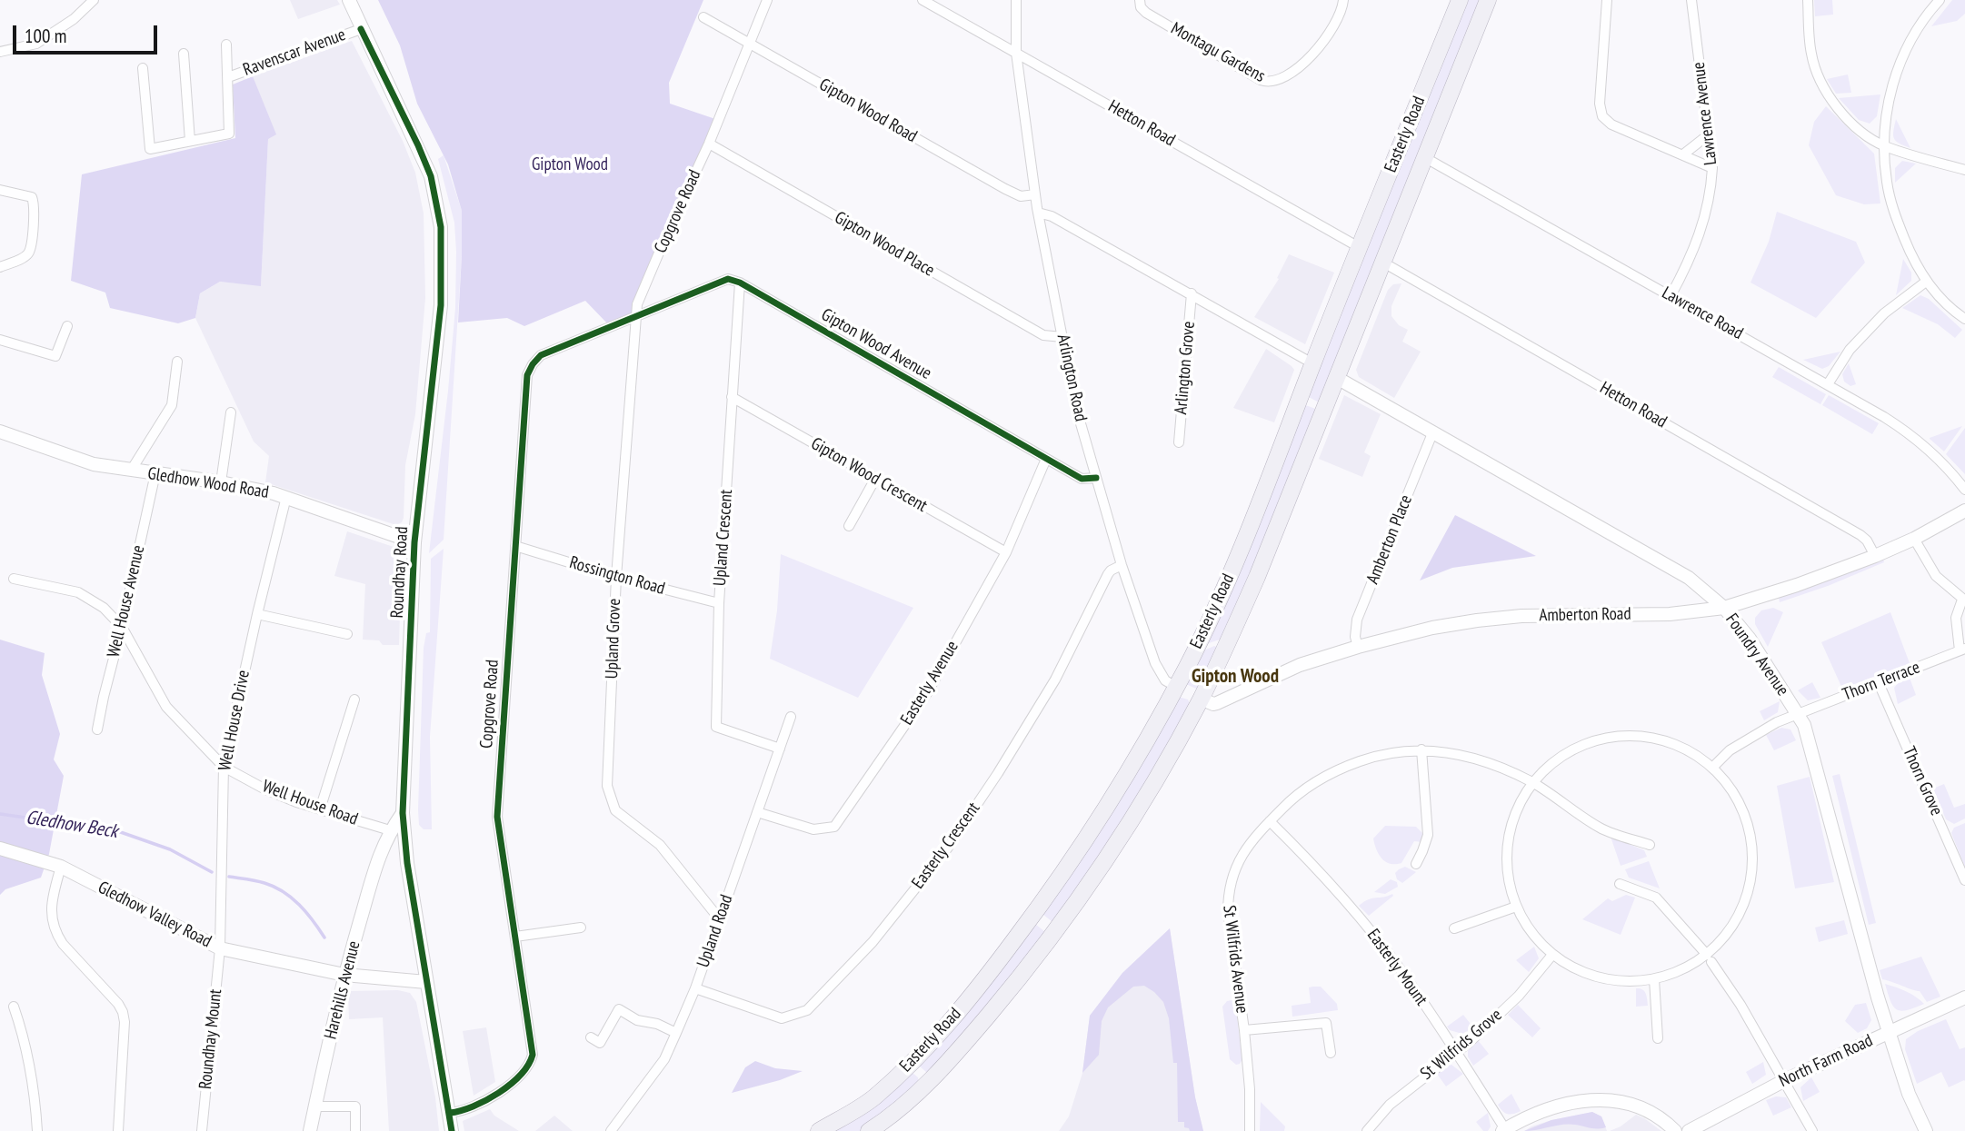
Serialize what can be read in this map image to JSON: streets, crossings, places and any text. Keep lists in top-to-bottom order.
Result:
{
  "streets": {
    "main road": ["Easterly Road"],
    "street": [
      "Ravenscar Avenue",
      "Montagu Gardens",
      "Gipton Wood Road",
      "Lawrence Avenue",
      "Hetton Road",
      "Copgrove Road",
      "Gipton Wood Place",
      "Lawrence Road",
      "Gipton Wood Avenue",
      "Arlington Grove",
      "Arlington Road",
      "Gipton Wood Crescent",
      "Gledhow Wood Road",
      "Upland Crescent",
      "Amberton Place",
      "Roundhay Road",
      "Rossington Road",
      "Well House Avenue",
      "Amberton Road",
      "Upland Grove",
      "Foundry Avenue",
      "Thorn Terrace",
      "Easterly Avenue",
      "Well House Drive",
      "Thorn Grove",
      "Well House Road",
      "Easterly Crescent",
      "Gledhow Valley Road",
      "Upland Road",
      "St Wilfrids Avenue",
      "Easterly Mount",
      "Harehills Avenue",
      "Roundhay Mount",
      "St Wilfrids Grove",
      "North Farm Road"
    ]
  },
  "crossings": [
    ["Ravenscar Avenue", "Roundhay Road"],
    ["Gipton Wood Road", "Copgrove Road"],
    ["Gipton Wood Road", "Arlington Road"],
    ["Lawrence Avenue", "Lawrence Road"],
    ["Hetton Road", "Easterly Road"],
    ["Hetton Road", "Arlington Road"],
    ["Hetton Road", "Amberton Road"],
    ["Easterly Road", "Lawrence Road"],
    ["Easterly Road", "Arlington Road"],
    ["Easterly Road", "Amberton Road"],
    ["Easterly Road", "Foundry Avenue"],
    ["Copgrove Road", "Gipton Wood Place"],
    ["Copgrove Road", "Roundhay Road"],
    ["Copgrove Road", "Rossington Road"],
    ["Copgrove Road", "Upland Grove"],
    ["Gipton Wood Place", "Arlington Road"],
    ["Gipton Wood Avenue", "Arlington Road"],
    ["Gipton Wood Avenue", "Upland Crescent"],
    ["Gipton Wood Avenue", "Easterly Avenue"],
    ["Arlington Road", "Easterly Crescent"],
    ["Gipton Wood Crescent", "Upland Crescent"],
    ["Gipton Wood Crescent", "Easterly Avenue"],
    ["Gledhow Wood Road", "Roundhay Road"],
    ["Gledhow Wood Road", "Well House Avenue"],
    ["Gledhow Wood Road", "Well House Drive"],
    ["Upland Crescent", "Rossington Road"],
    ["Upland Crescent", "Upland Road"],
    ["Amberton Place", "Amberton Road"],
    ["Amberton Place", "Foundry Avenue"],
    ["Roundhay Road", "Gledhow Valley Road"],
    ["Roundhay Road", "Harehills Avenue"],
    ["Rossington Road", "Upland Grove"],
    ["Well House Avenue", "Well House Road"],
    ["Amberton Road", "Foundry Avenue"],
    ["Upland Grove", "Upland Road"],
    ["Foundry Avenue", "Thorn Terrace"],
    ["Foundry Avenue", "North Farm Road"],
    ["Thorn Terrace", "Thorn Grove"],
    ["Easterly Avenue", "Upland Road"],
    ["Well House Drive", "Well House Road"],
    ["Well House Drive", "Gledhow Valley Road"],
    ["Well House Drive", "Roundhay Mount"],
    ["Well House Road", "Harehills Avenue"],
    ["Easterly Crescent", "Upland Road"],
    ["Gledhow Valley Road", "Harehills Avenue"],
    ["Gledhow Valley Road", "Roundhay Mount"],
    ["St Wilfrids Avenue", "Easterly Mount"],
    ["Easterly Mount", "St Wilfrids Grove"]
  ],
  "districts": ["Gipton Wood"],
  "water": ["Gledhow Beck"],
  "parks": ["Gipton Wood"],
  "scale_bar": "100 m"
}
